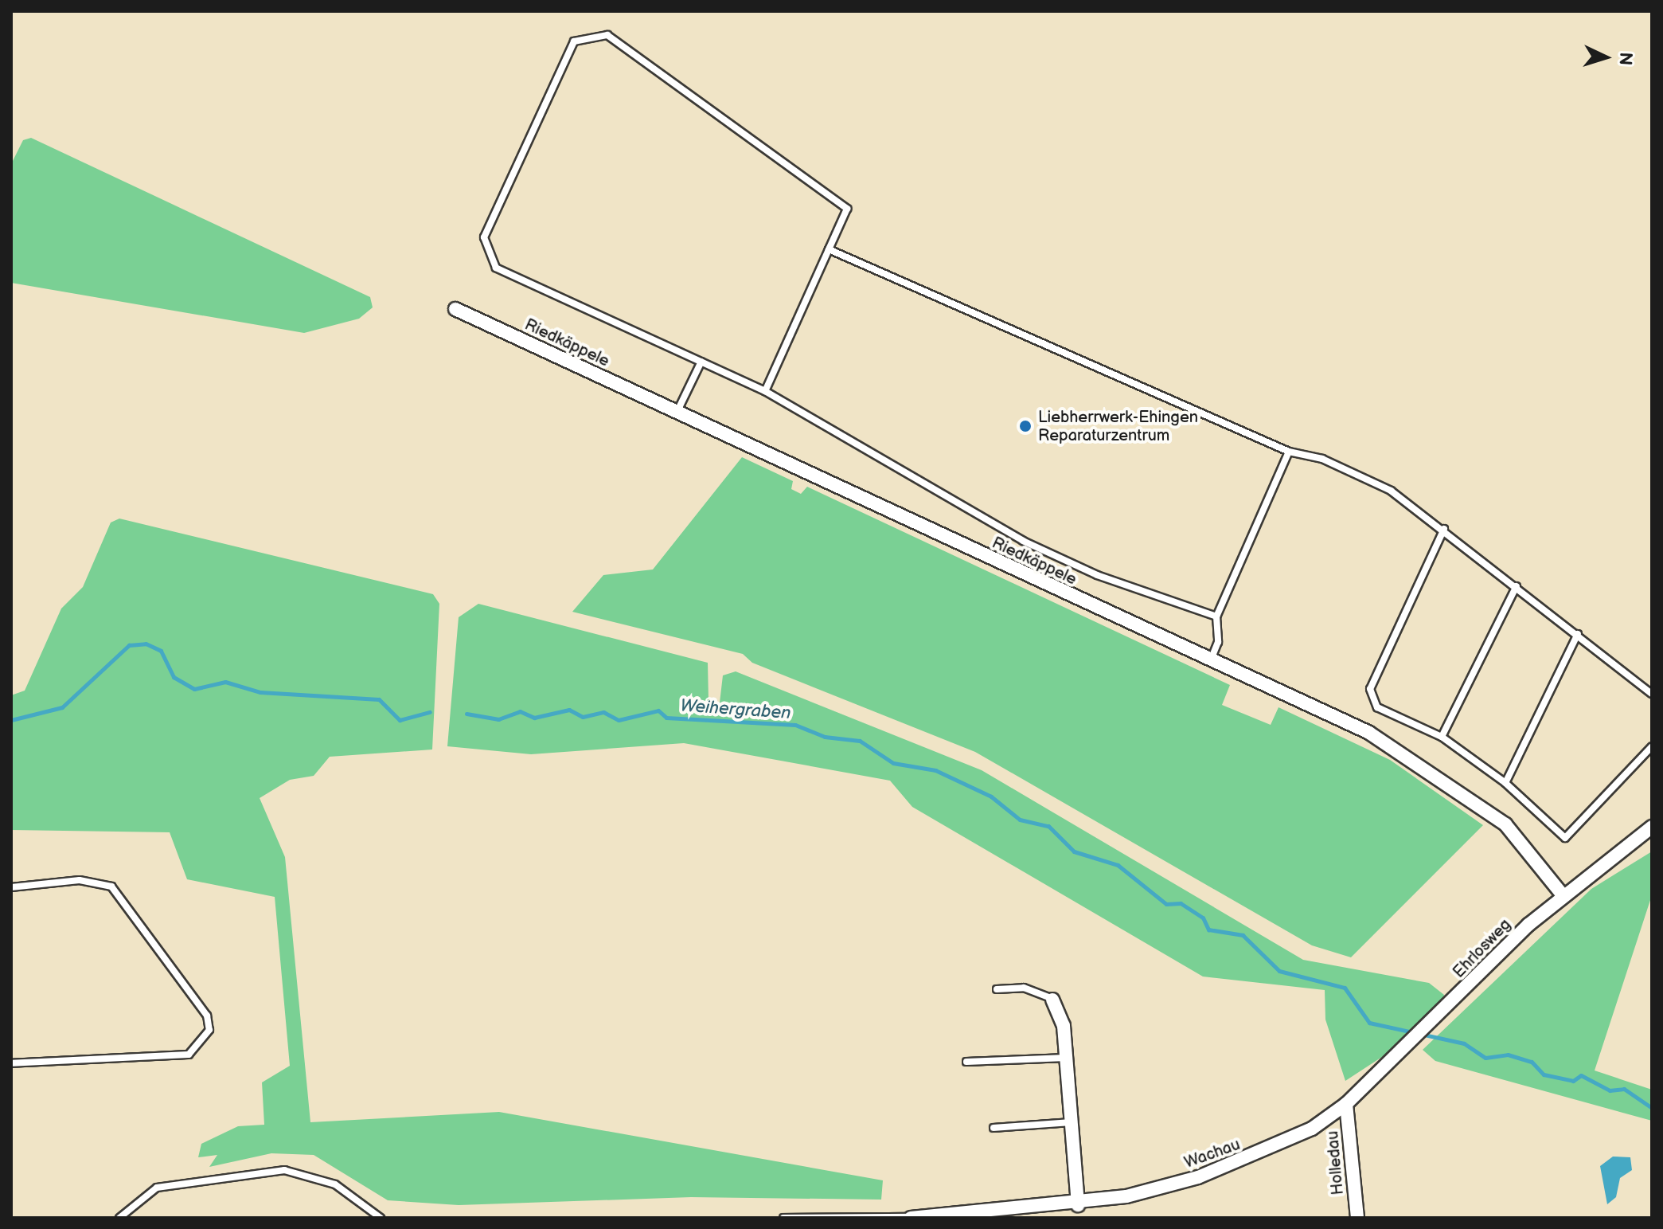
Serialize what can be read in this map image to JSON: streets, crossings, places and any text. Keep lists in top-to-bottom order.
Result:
{
  "streets": {
    "street": [
      "Riedkäppele",
      "Ehrlosweg",
      "Wachau",
      "Holledau"
    ]
  },
  "crossings": [
    ["Riedkäppele", "Ehrlosweg"],
    ["Ehrlosweg", "Wachau"],
    ["Ehrlosweg", "Holledau"],
    ["Wachau", "Holledau"]
  ],
  "water": ["Weihergraben"],
  "places": ["Liebherrwerk-Ehingen Reparaturzentrum"],
  "north": "right"
}
